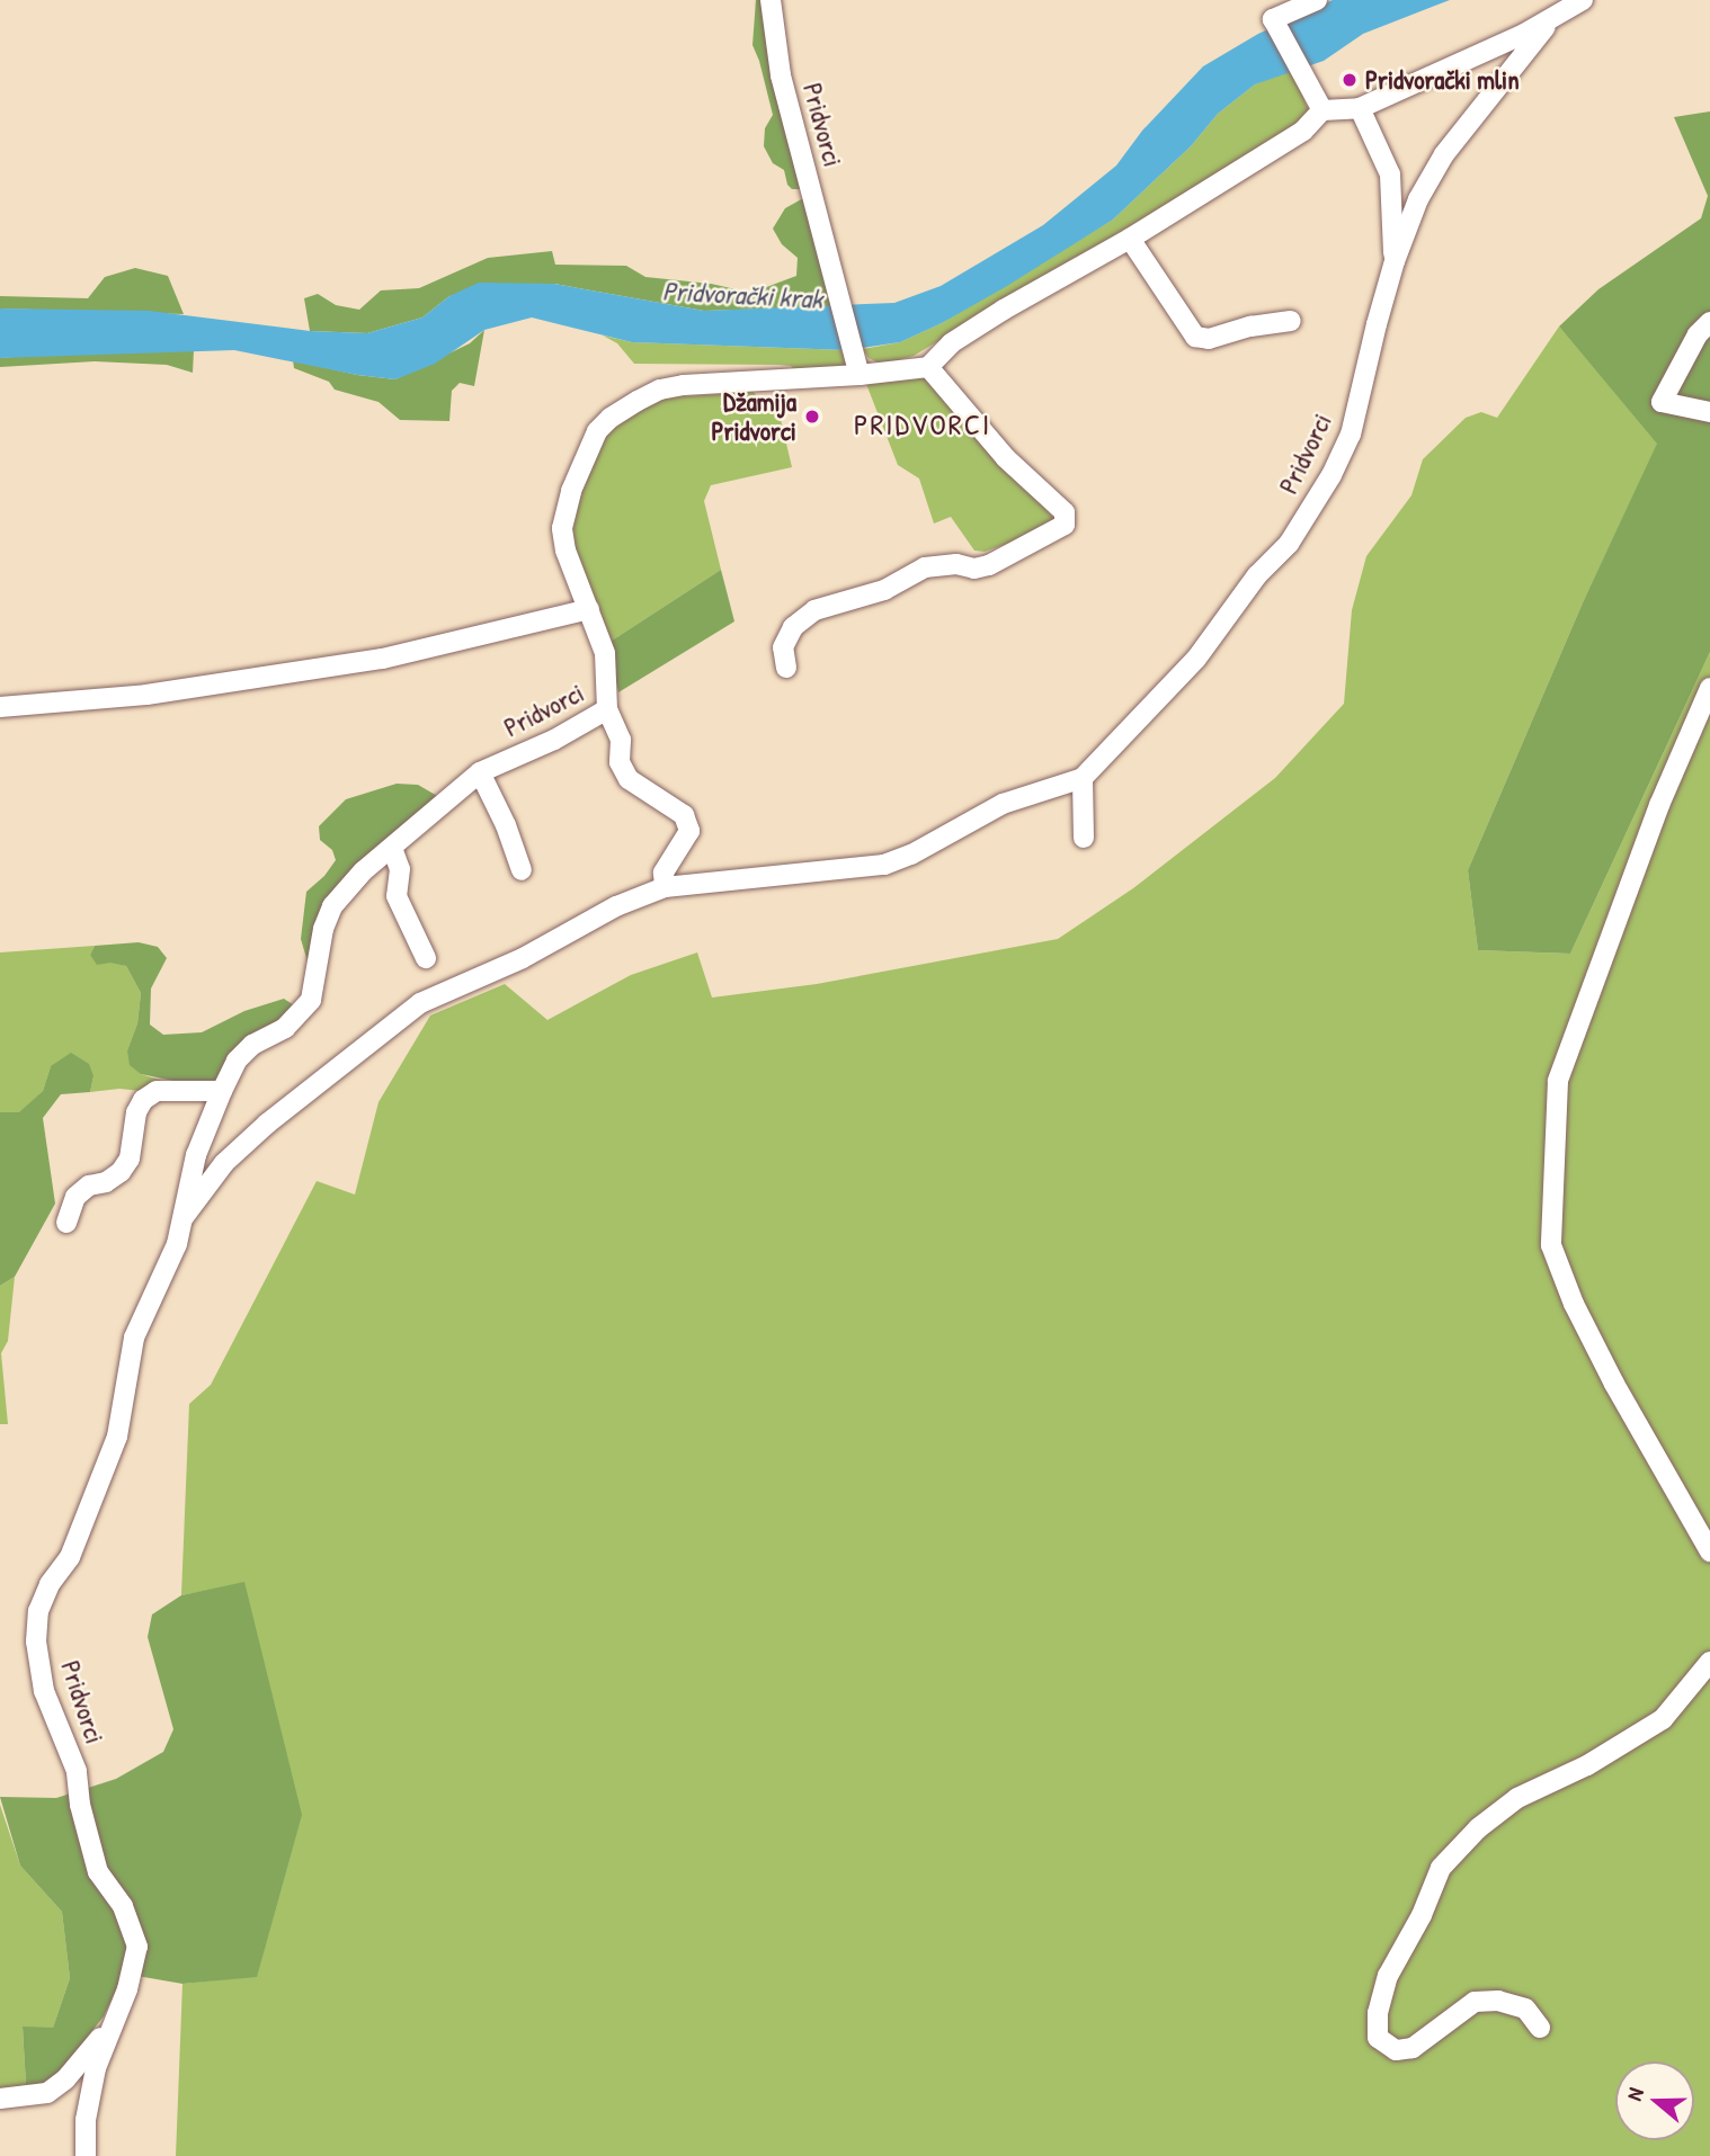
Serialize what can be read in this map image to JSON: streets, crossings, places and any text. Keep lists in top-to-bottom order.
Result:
{
  "streets": {
    "street": ["Pridvorci"]
  },
  "districts": ["PRIDVORCI"],
  "water": ["Pridvorački krak"],
  "places": ["Pridvorački mlin", "Džamija Pridvorci"],
  "north": "left"
}
